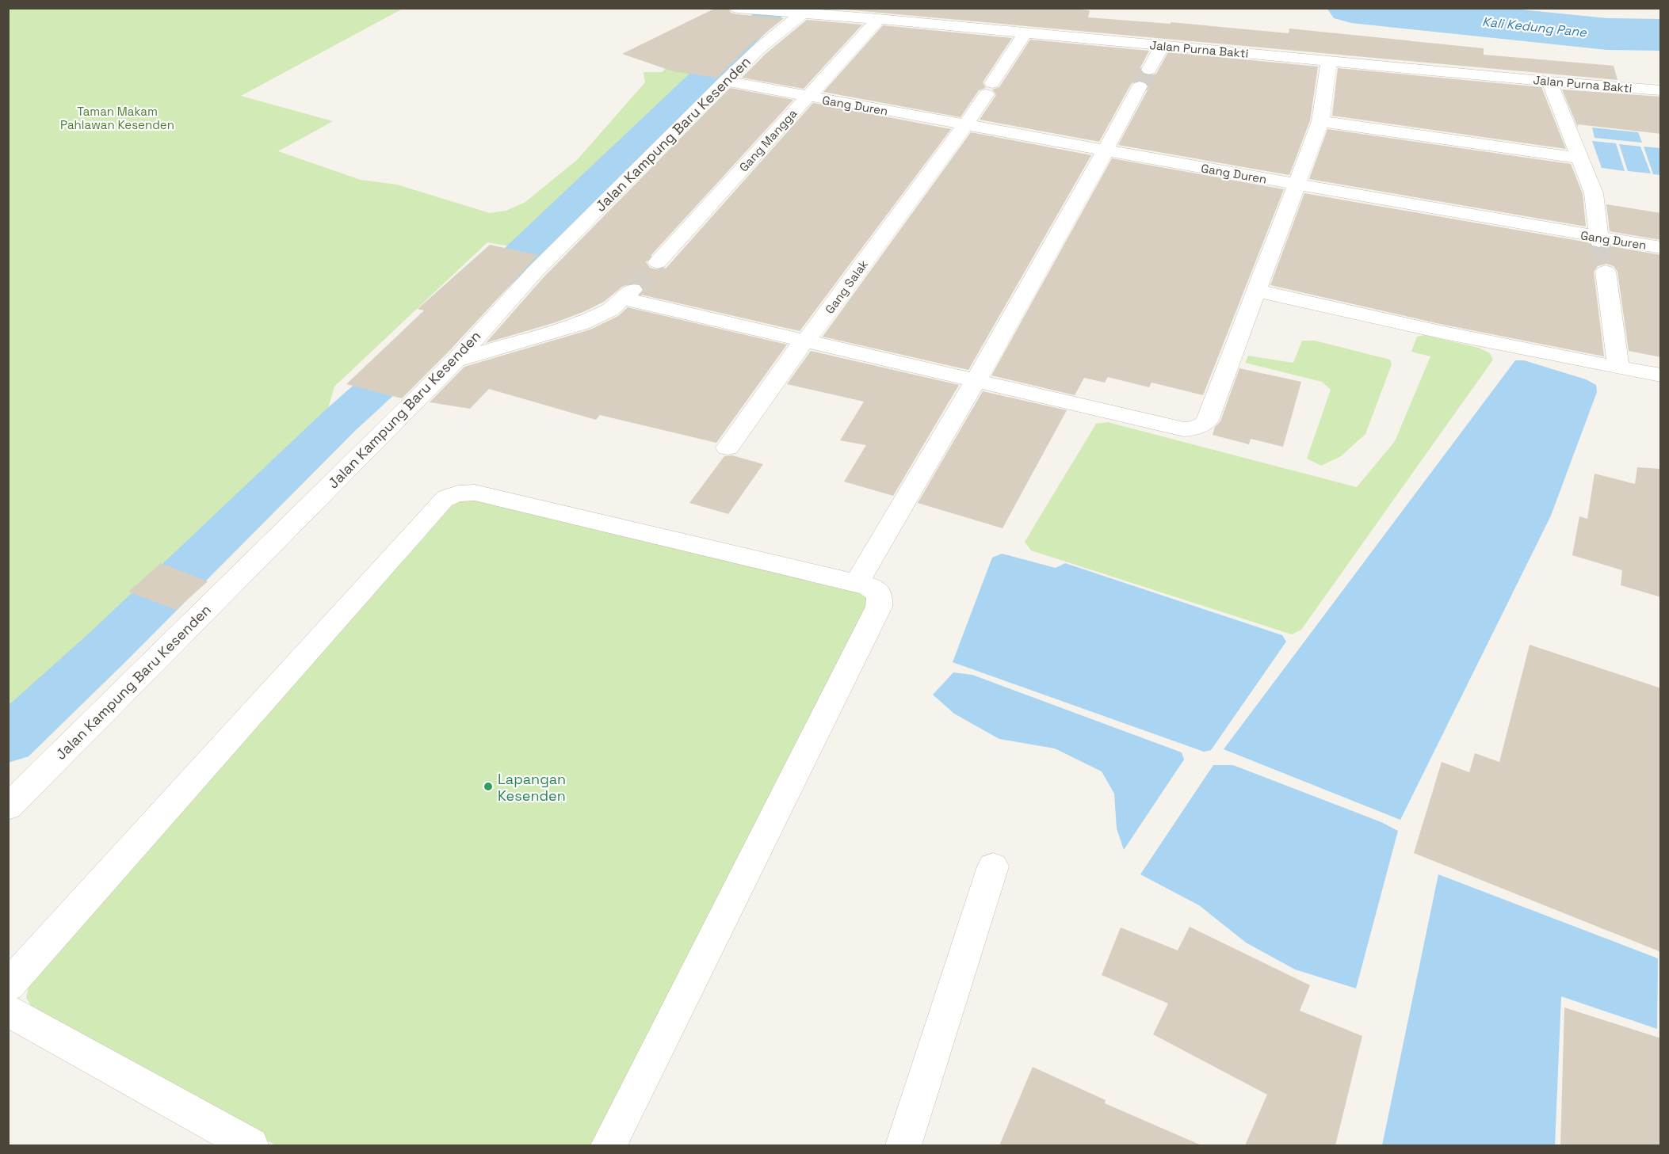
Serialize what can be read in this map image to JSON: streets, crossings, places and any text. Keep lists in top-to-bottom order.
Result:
{
  "streets": {
    "street": [
      "Jalan Purna Bakti",
      "Gang Duren",
      "Jalan Kampung Baru Kesenden",
      "Gang Mangga",
      "Gang Salak"
    ]
  },
  "crossings": [
    ["Jalan Purna Bakti", "Jalan Kampung Baru Kesenden"],
    ["Jalan Purna Bakti", "Gang Mangga"],
    ["Jalan Purna Bakti", "Gang Salak"],
    ["Gang Duren", "Jalan Kampung Baru Kesenden"],
    ["Gang Duren", "Gang Mangga"],
    ["Gang Duren", "Gang Salak"]
  ],
  "water": ["Kali Kedung Pane"],
  "parks": ["Taman Makam Pahlawan Kesenden"],
  "places": ["Lapangan Kesenden"]
}
